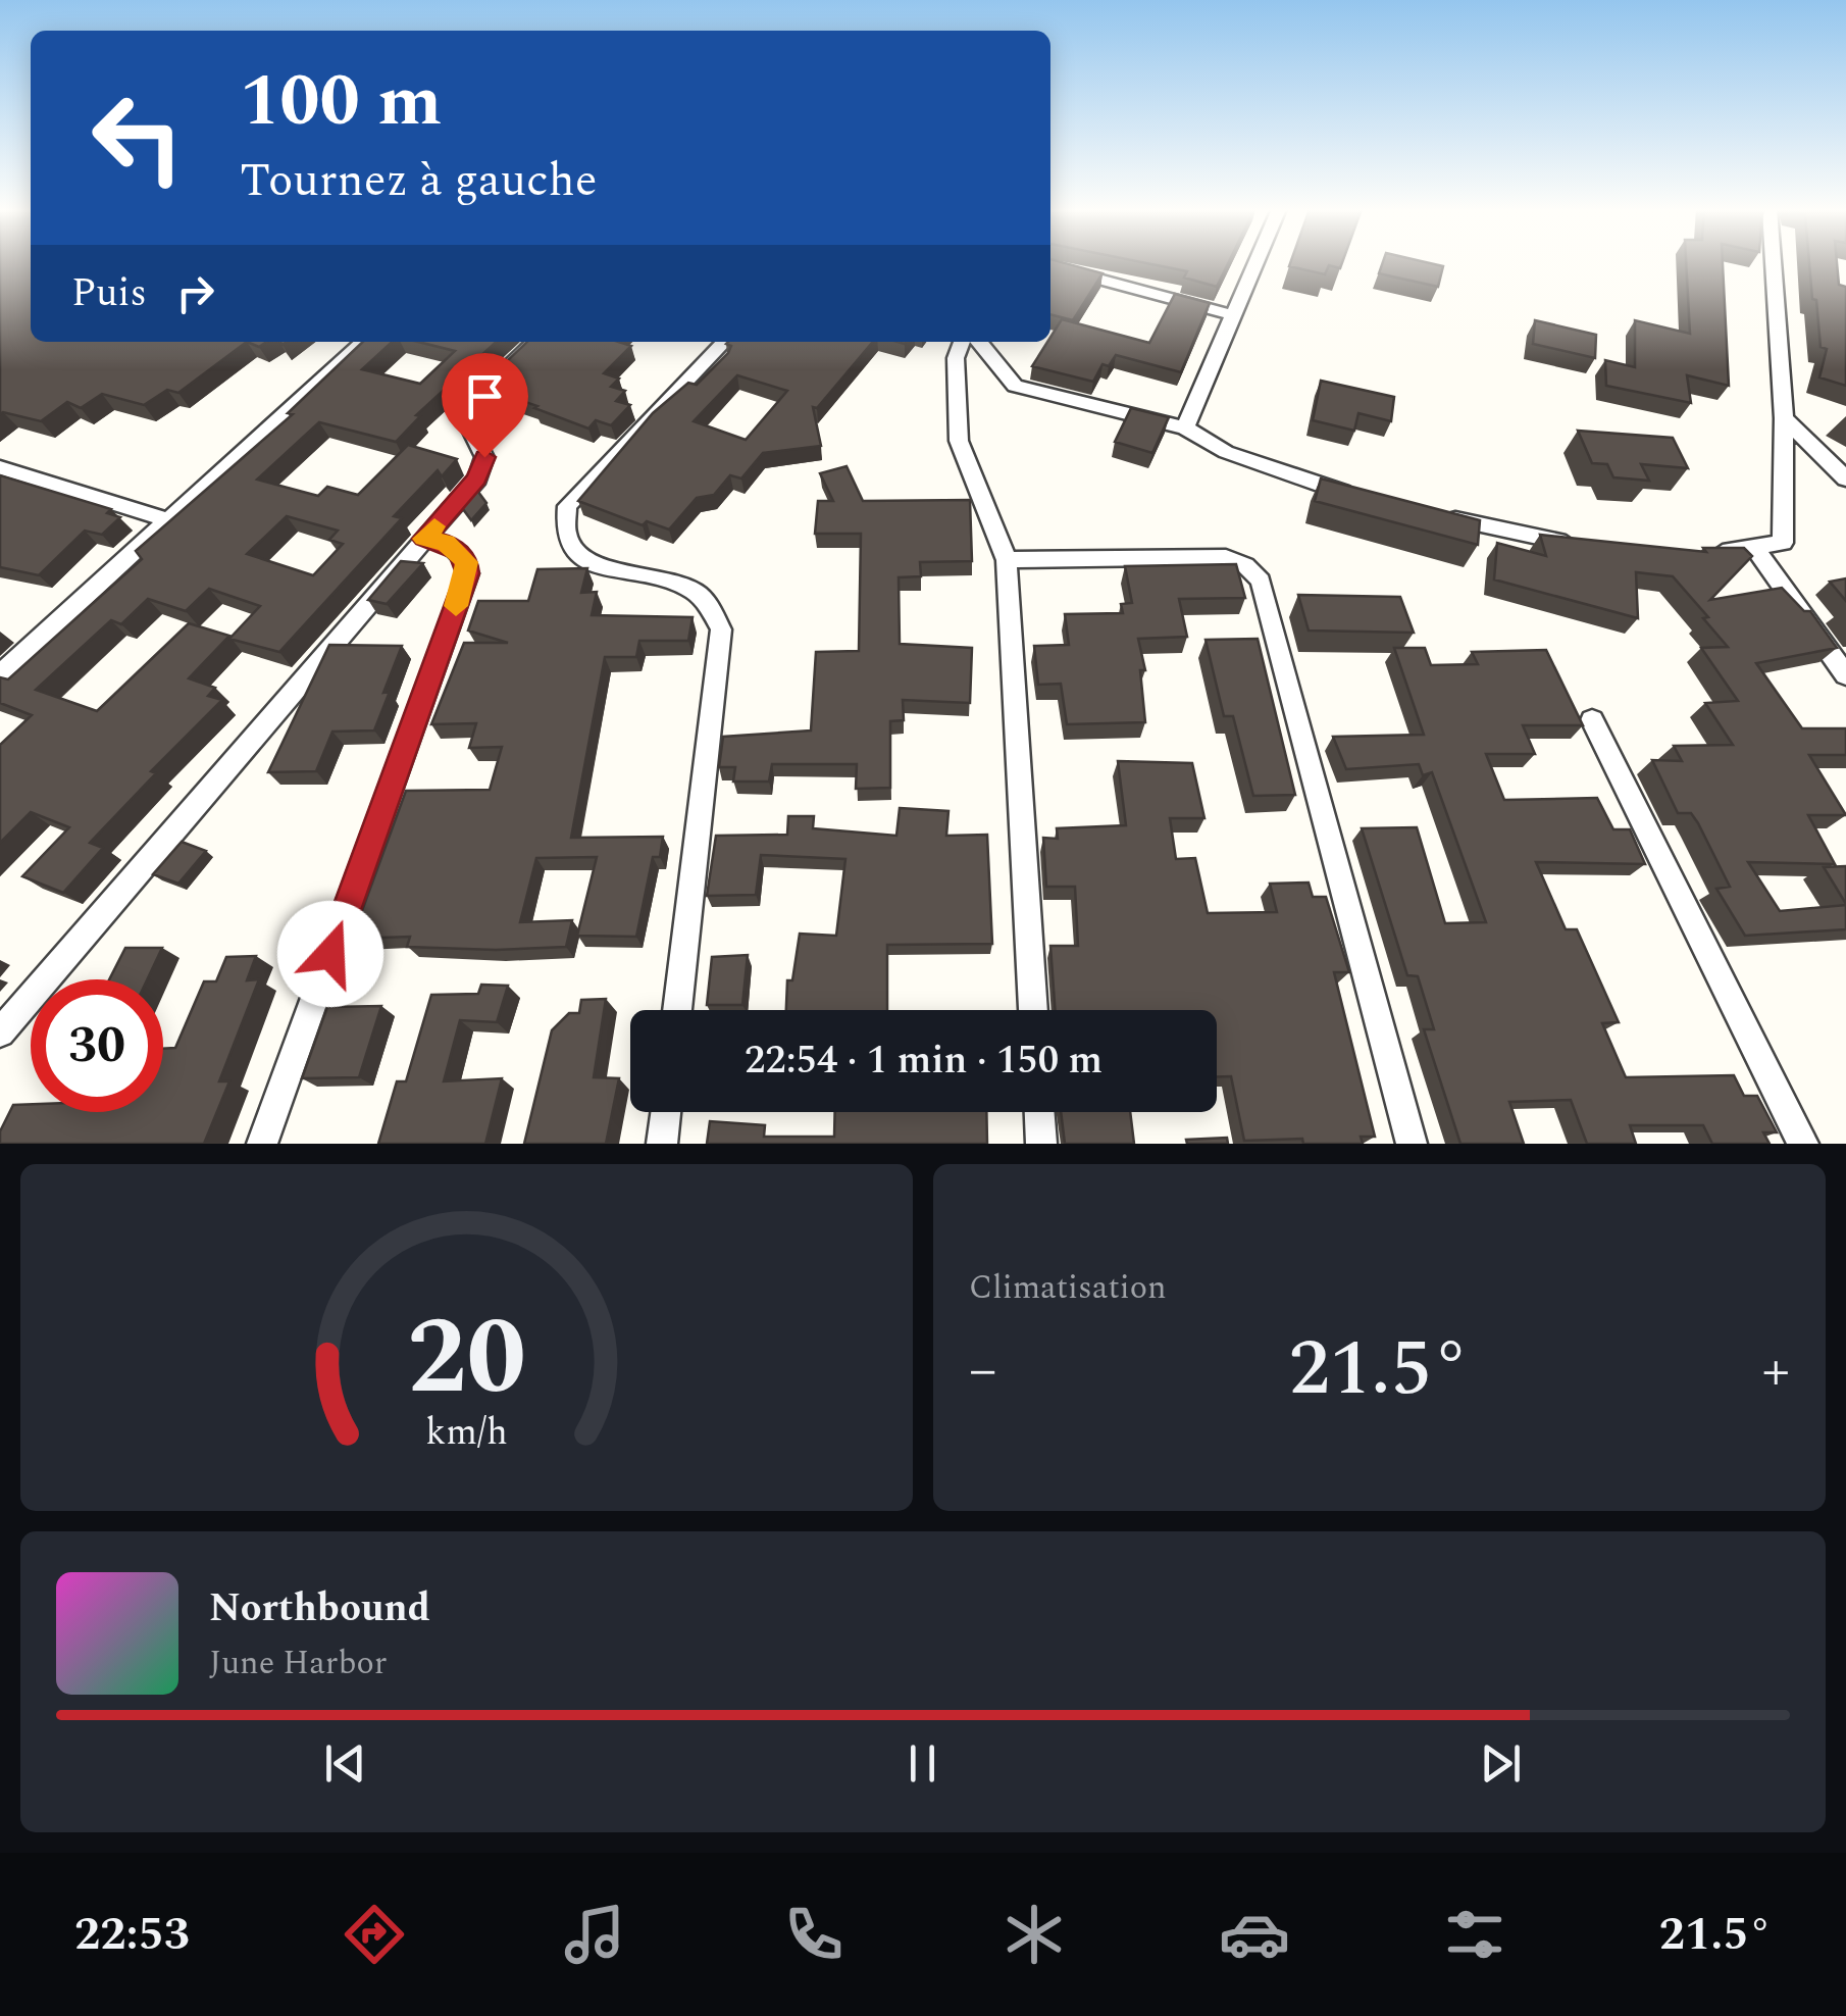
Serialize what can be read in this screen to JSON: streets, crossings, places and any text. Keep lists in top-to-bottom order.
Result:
{
  "page": {
    "turn": ["100 m", "Tournez à gauche"],
    "then": "Puis",
    "limit": "30",
    "trip": "22:54 · 1 min · 150 m",
    "tile": "Climatisation",
    "heat": ["−", "21.5°", "+"],
    "song": ["Northbound", "June Harbor"],
    "tabs": ["22:53", "21.5°"],
    "gauge": ["20", "km/h"]
  }
}
